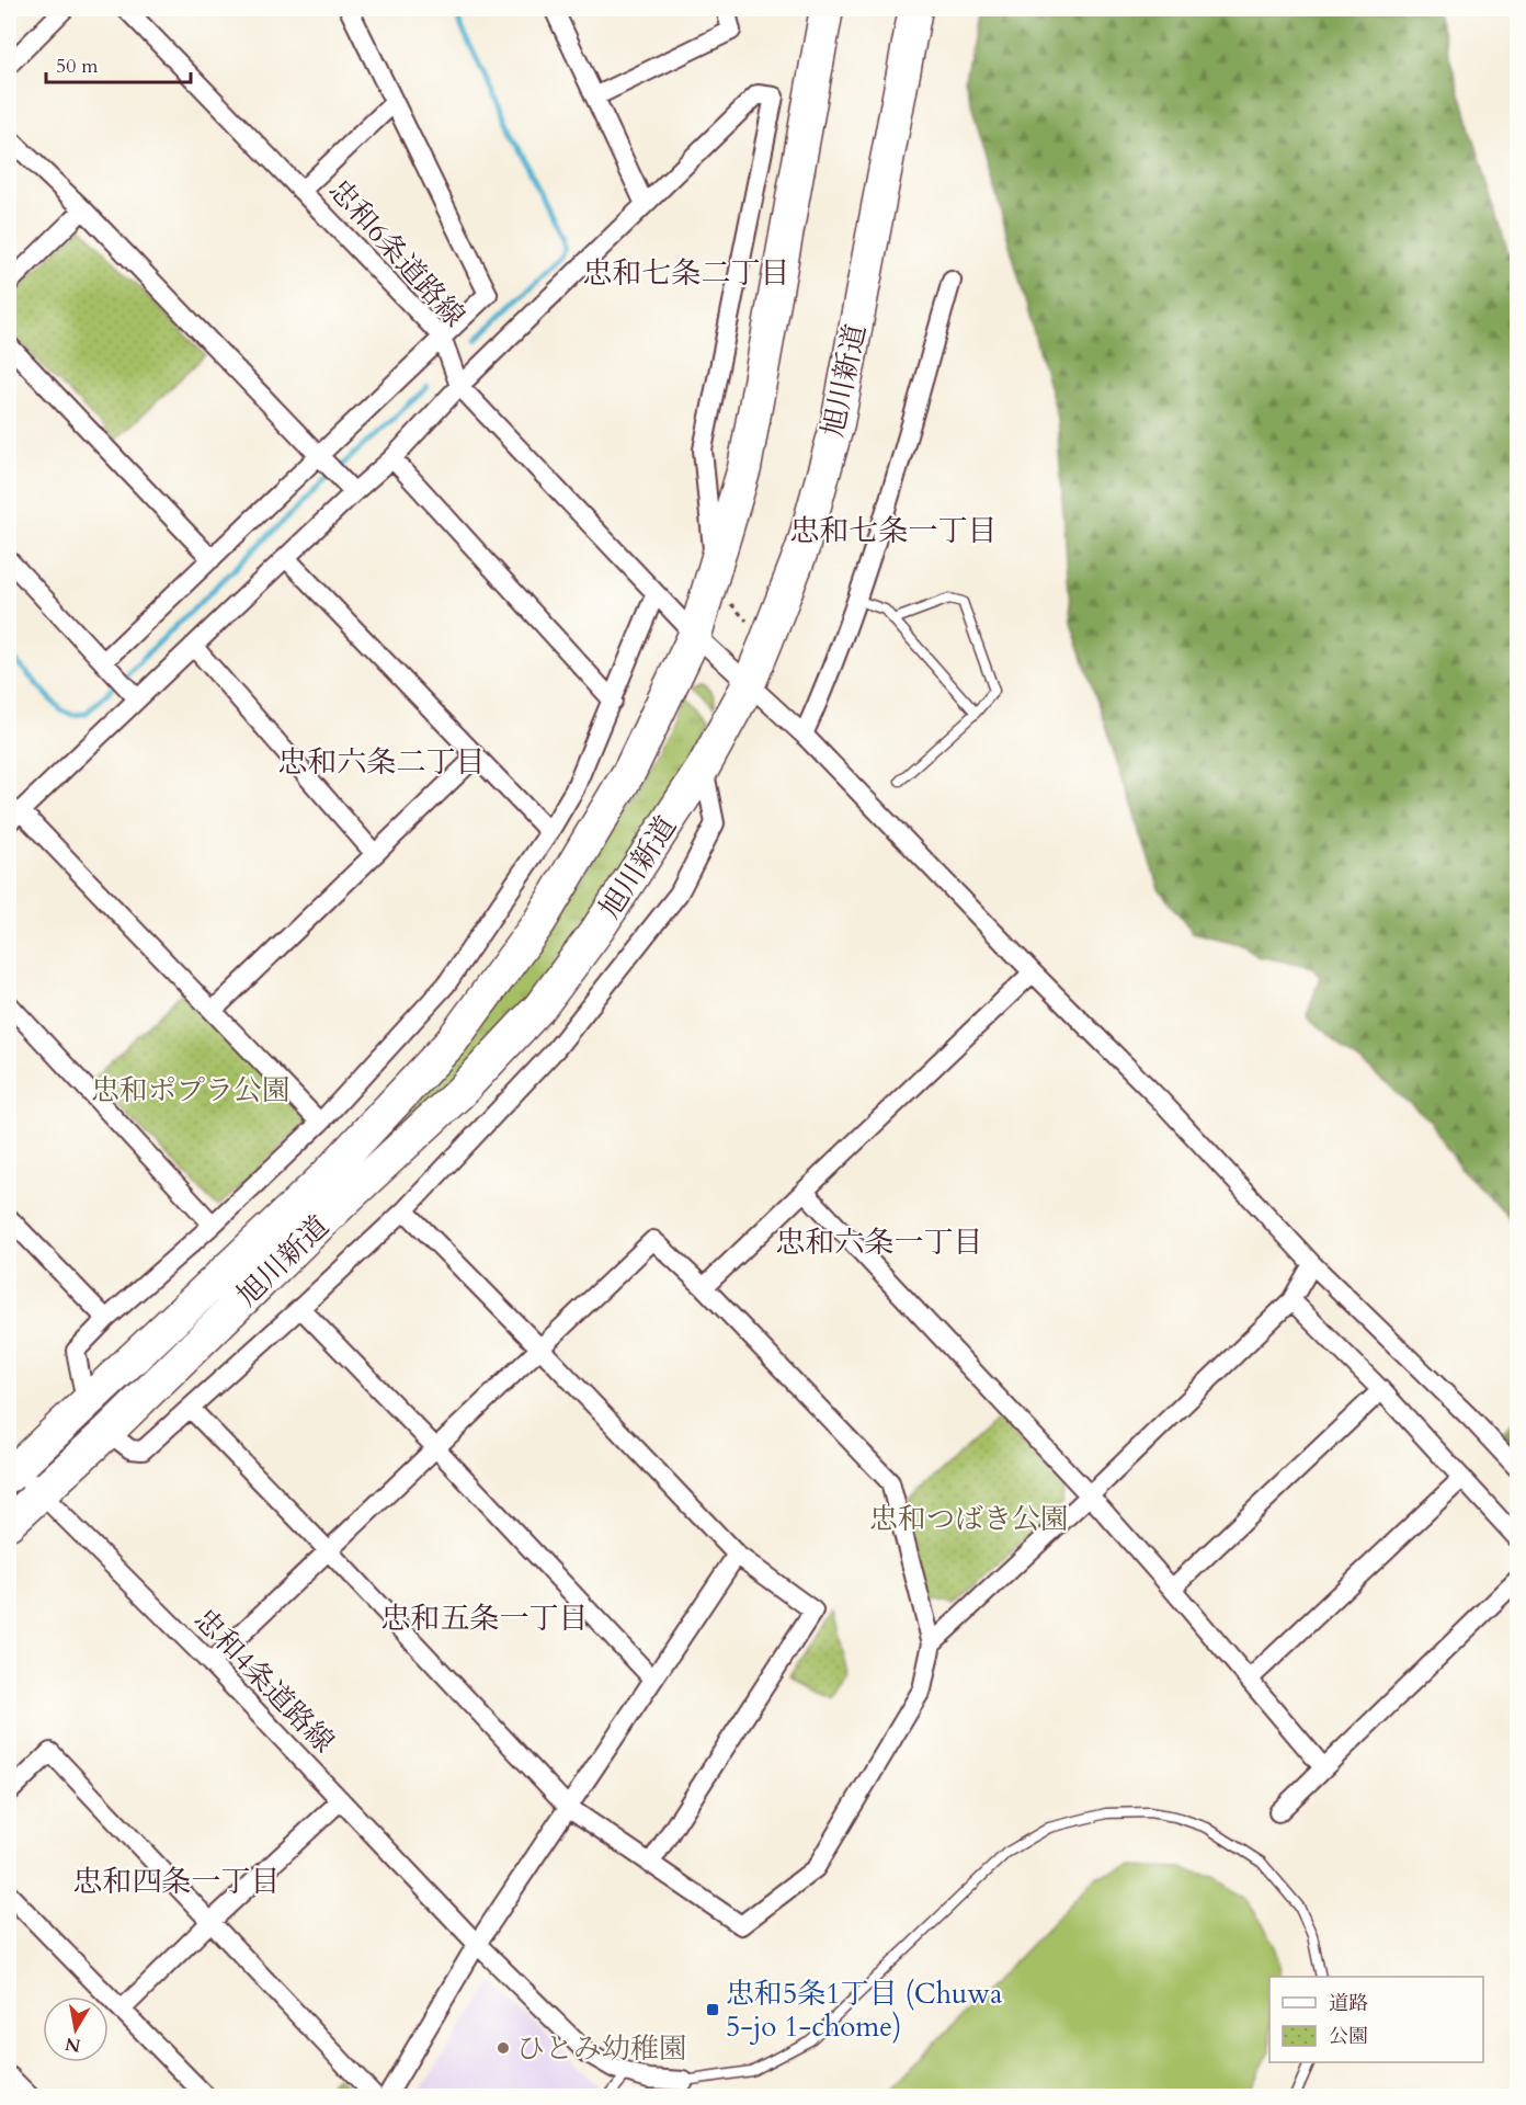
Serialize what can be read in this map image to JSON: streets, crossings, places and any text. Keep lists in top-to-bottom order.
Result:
{
  "streets": {
    "highway": ["旭川新道"],
    "street": ["忠和6条道路線", "忠和4条道路線"]
  },
  "crossings": [
    ["忠和6条道路線", "旭川新道"],
    ["旭川新道", "忠和4条道路線"]
  ],
  "districts": [
    "忠和七条二丁目",
    "忠和七条一丁目",
    "忠和六条二丁目",
    "忠和六条一丁目",
    "忠和五条一丁目",
    "忠和四条一丁目"
  ],
  "parks": ["忠和ポプラ公園", "忠和つばき公園"],
  "places": {
    "transit": ["忠和5条1丁目 (Chuwa 5-jo 1-chome)"],
    "other": ["ひとみ幼稚園"]
  },
  "legend": ["道路", "公園"],
  "scale_bar": "50 m",
  "north": "bottom"
}
